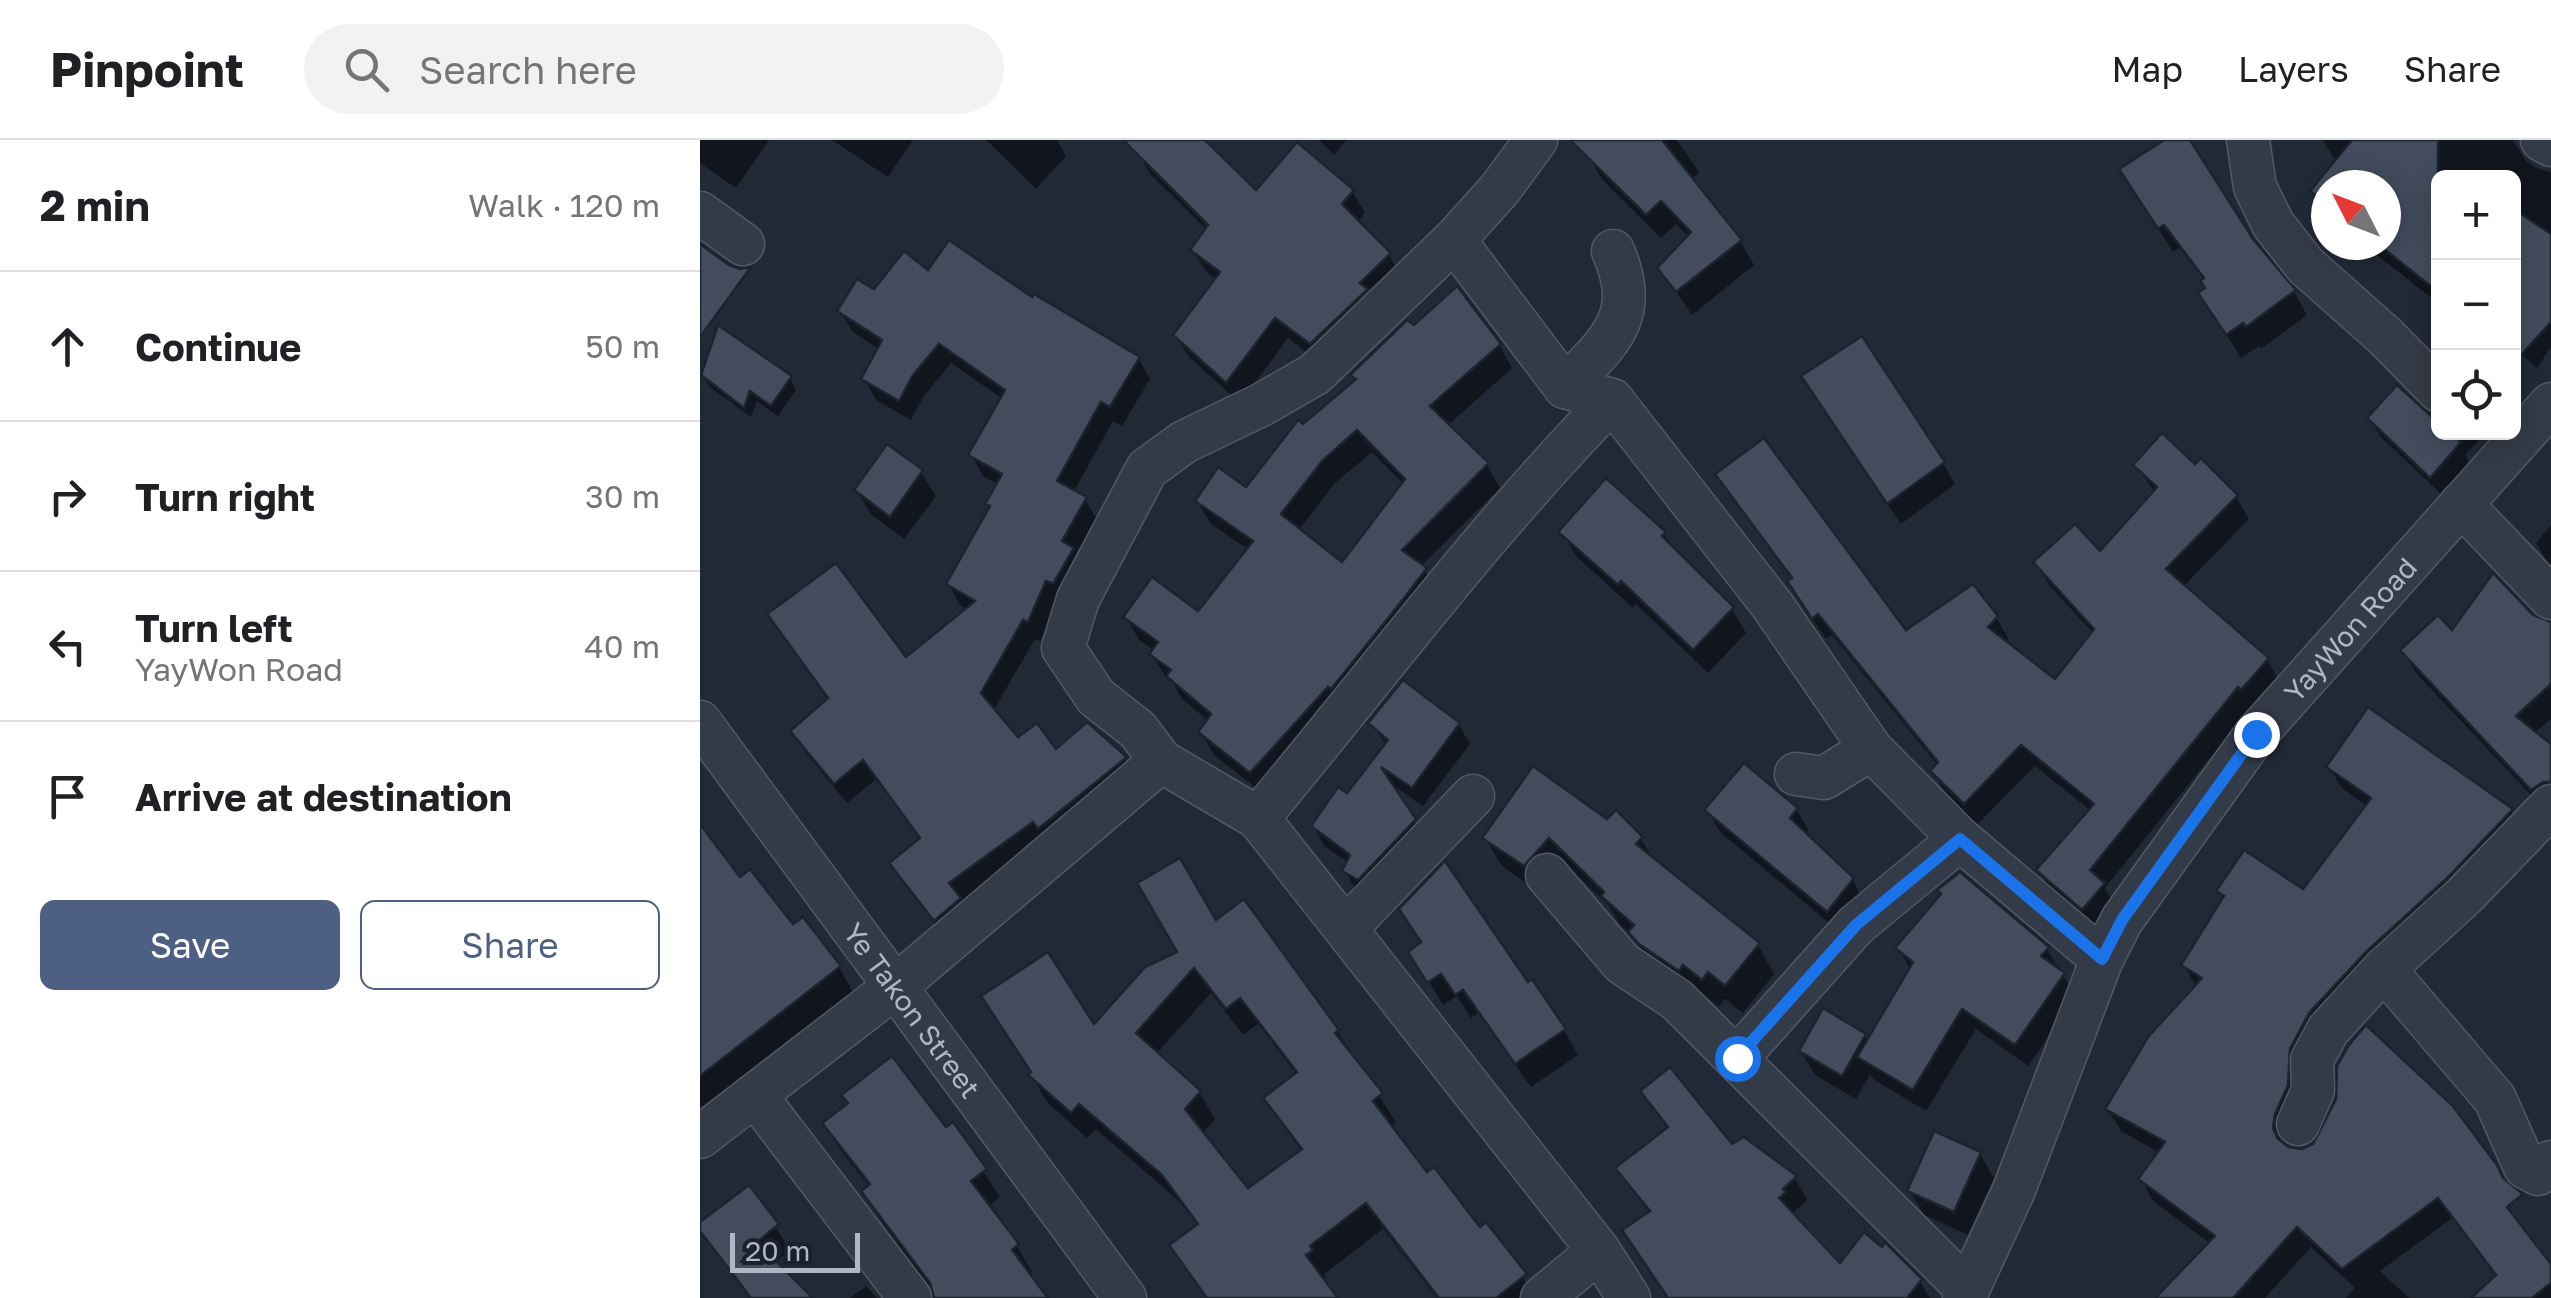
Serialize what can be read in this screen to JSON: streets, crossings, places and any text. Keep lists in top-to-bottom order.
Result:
{
  "streets": {
    "street": ["YayWon Road", "Ye Takon Street"]
  },
  "scale_bar": "20 m",
  "north": "top left",
  "page": {
    "header": "Pinpoint",
    "search": "Search here",
    "nav": ["Map", "Layers", "Share"],
    "heading": ["2 min", "Walk · 120 m"],
    "map_buttons": ["+", "−"],
    "list": [
      ["Continue", "50 m"],
      ["Turn right", "30 m"],
      ["Turn left", "YayWon Road", "40 m"],
      "Arrive at destination"
    ],
    "buttons": ["Save", "Share"],
    "scale": "20 m"
  }
}
